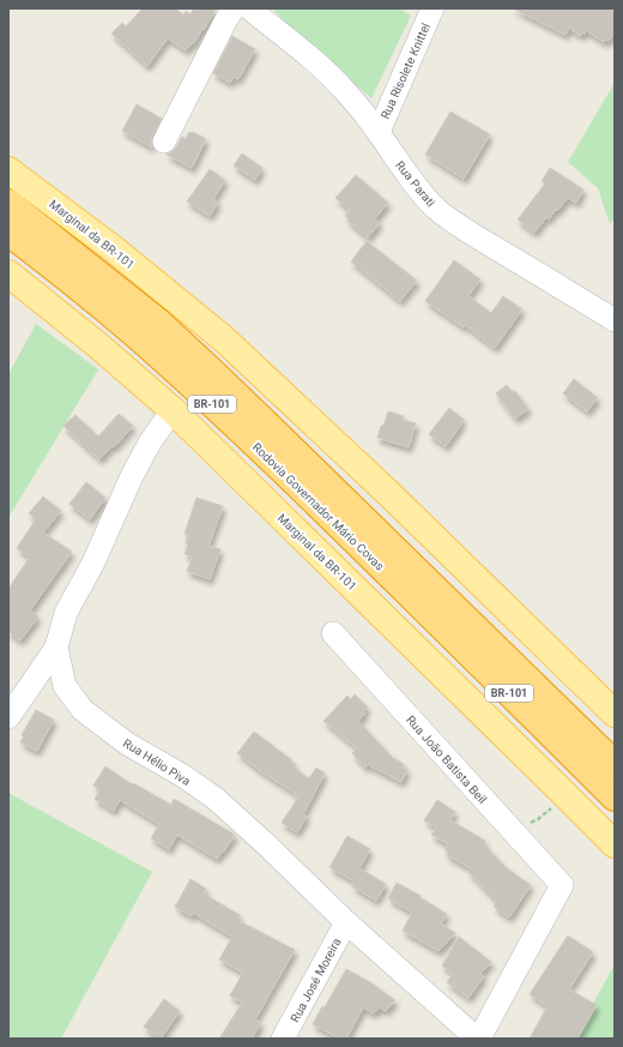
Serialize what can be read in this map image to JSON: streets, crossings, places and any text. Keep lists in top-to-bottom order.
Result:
{
  "streets": {
    "highway": ["BR-101", "Rodovia Governador Mário Covas"],
    "main road": ["Marginal da BR-101"],
    "street": [
      "Rua Risolete Knittel",
      "Rua Parati",
      "Rua João Batista Beil",
      "Rua Hélio Piva",
      "Rua José Moreira"
    ]
  },
  "crossings": [
    ["Rua Risolete Knittel", "Rua Parati"],
    ["Marginal da BR-101", "Rua Hélio Piva"],
    ["Rua João Batista Beil", "Rua Hélio Piva"],
    ["Rua Hélio Piva", "Rua José Moreira"]
  ]
}
